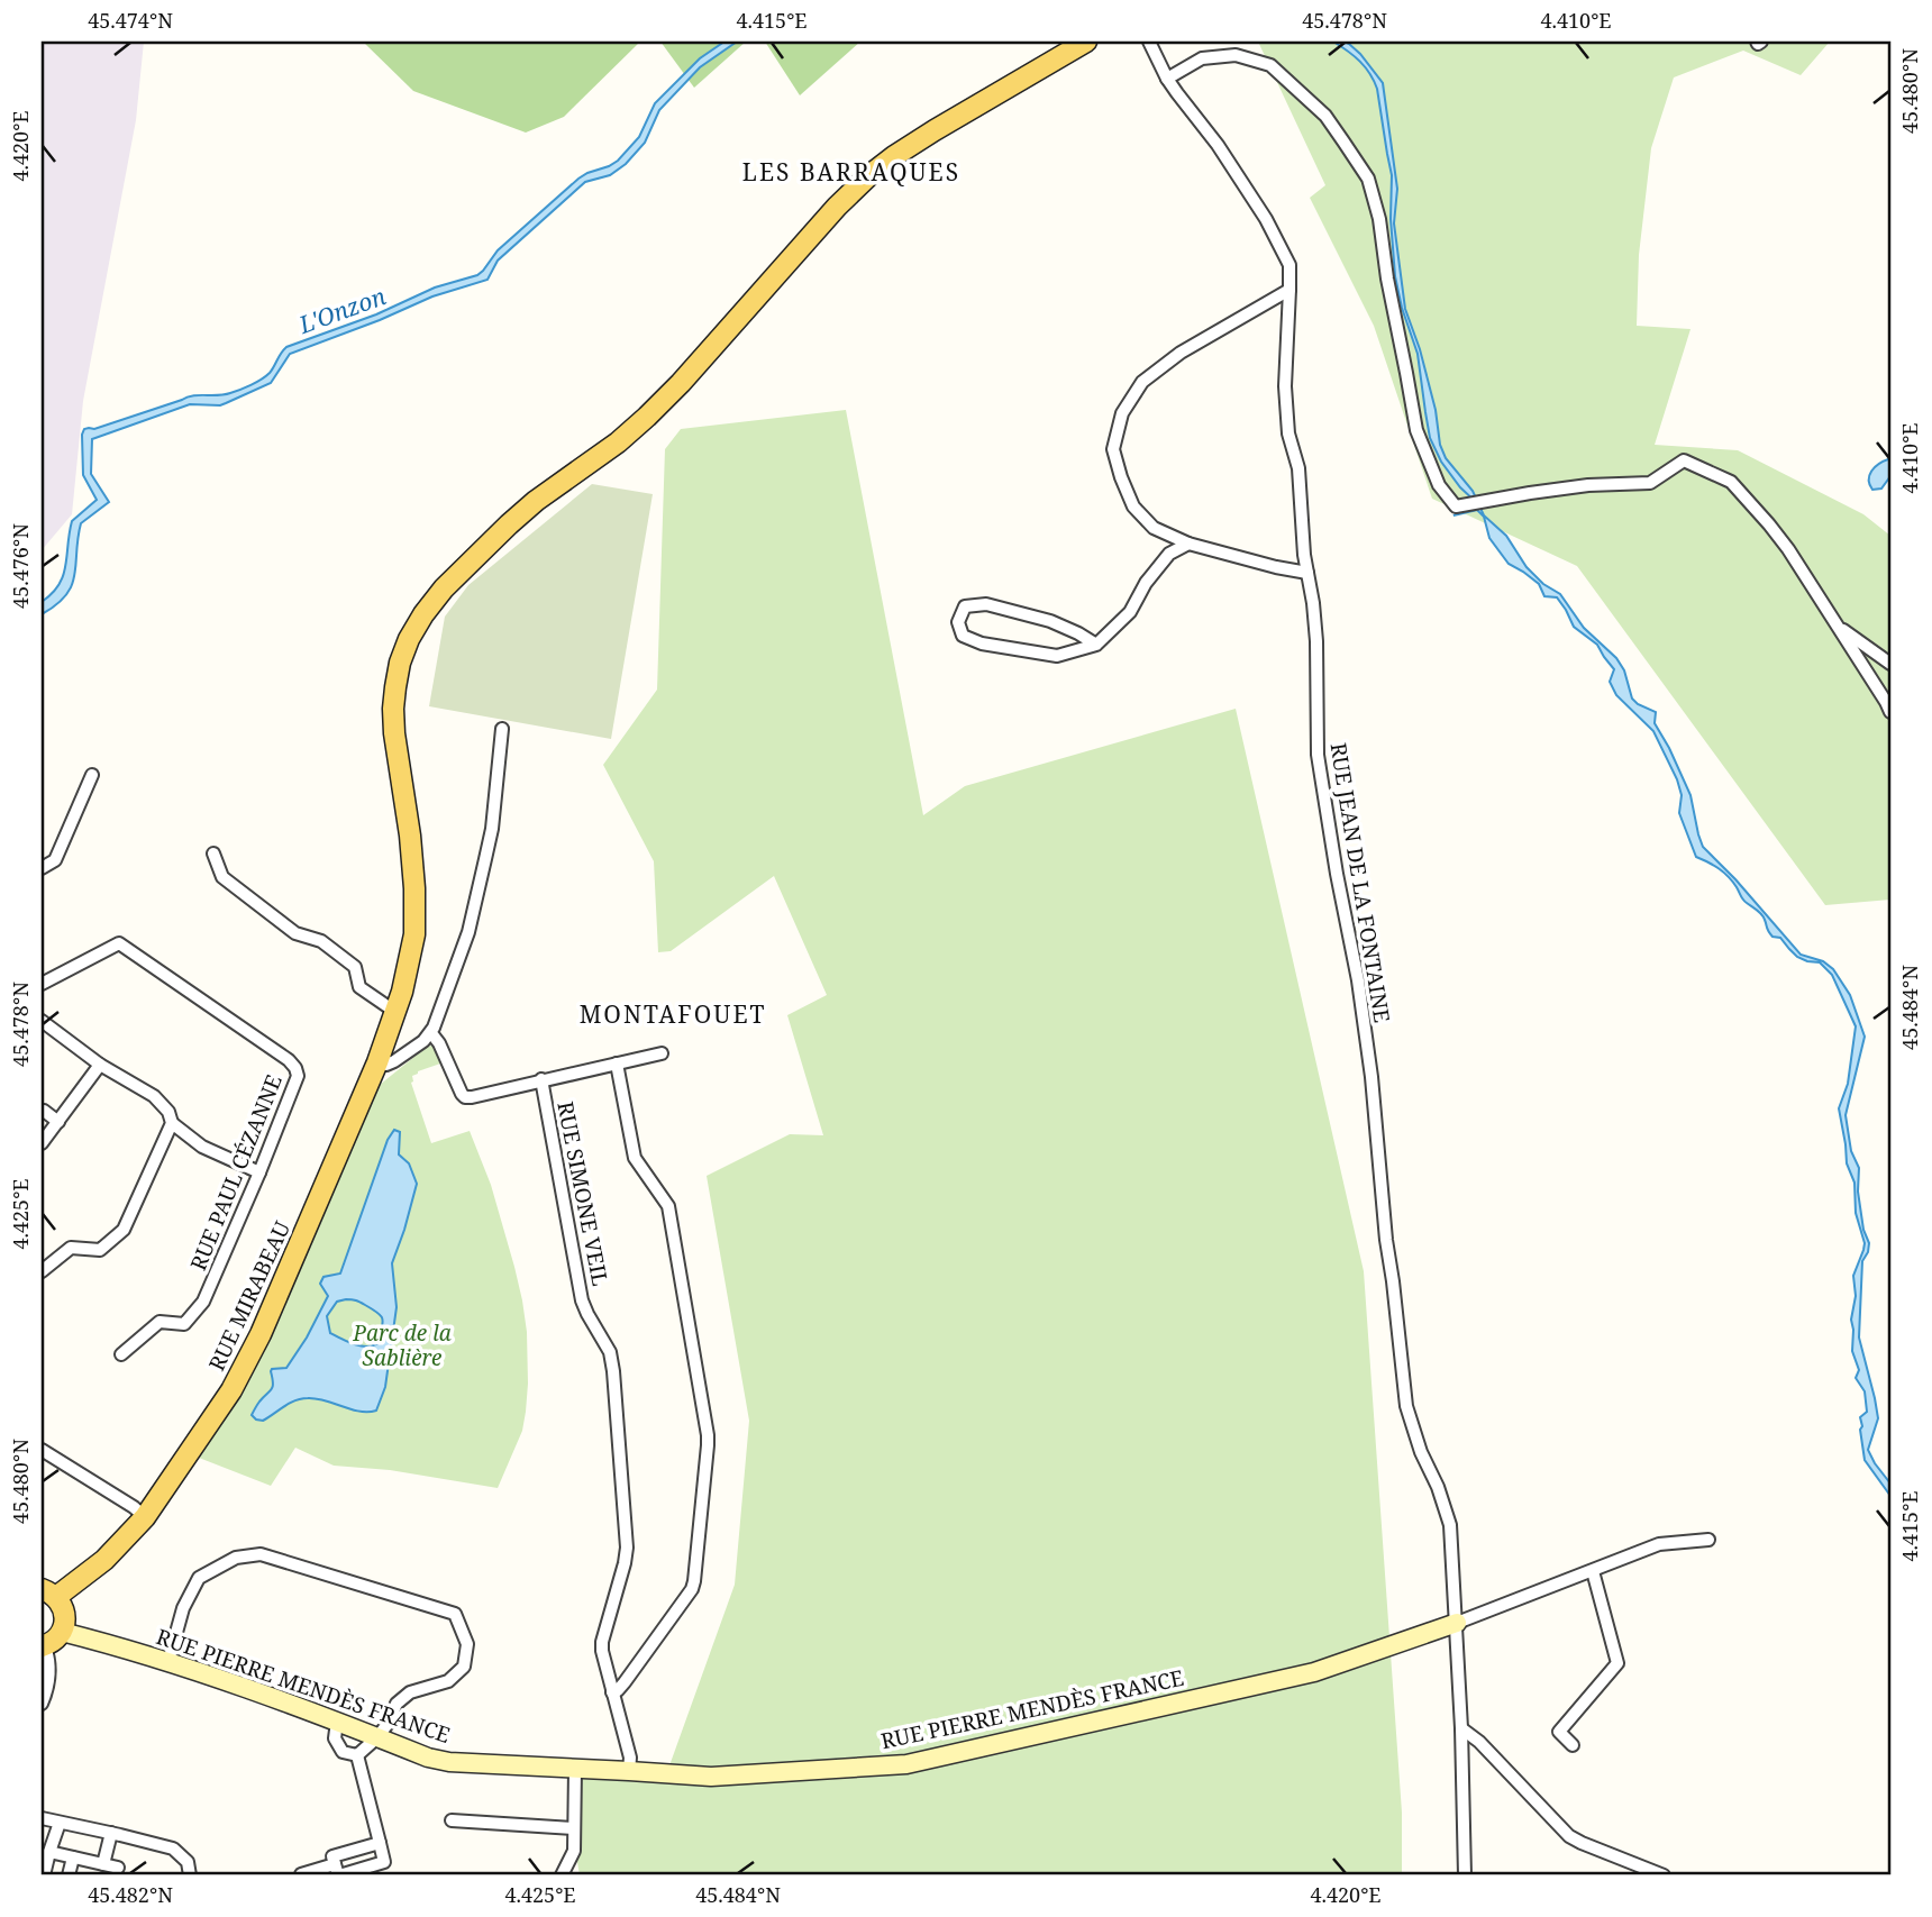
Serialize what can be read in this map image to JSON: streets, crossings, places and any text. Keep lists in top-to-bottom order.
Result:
{
  "streets": {
    "main road": ["RUE MIRABEAU"],
    "street": [
      "RUE JEAN DE LA FONTAINE",
      "RUE PAUL CÉZANNE",
      "RUE SIMONE VEIL",
      "RUE PIERRE MENDÈS FRANCE"
    ]
  },
  "crossings": [
    ["RUE JEAN DE LA FONTAINE", "RUE PIERRE MENDÈS FRANCE"],
    ["RUE SIMONE VEIL", "RUE PIERRE MENDÈS FRANCE"]
  ],
  "districts": ["LES BARRAQUES", "MONTAFOUET"],
  "water": ["L'Onzon"],
  "parks": ["Parc de la Sablière"],
  "coordinates": [
    "45.474°N",
    "4.415°E",
    "45.478°N",
    "4.410°E",
    "45.480°N",
    "4.420°E",
    "45.476°N",
    "45.484°N",
    "4.425°E",
    "45.482°N"
  ]
}
